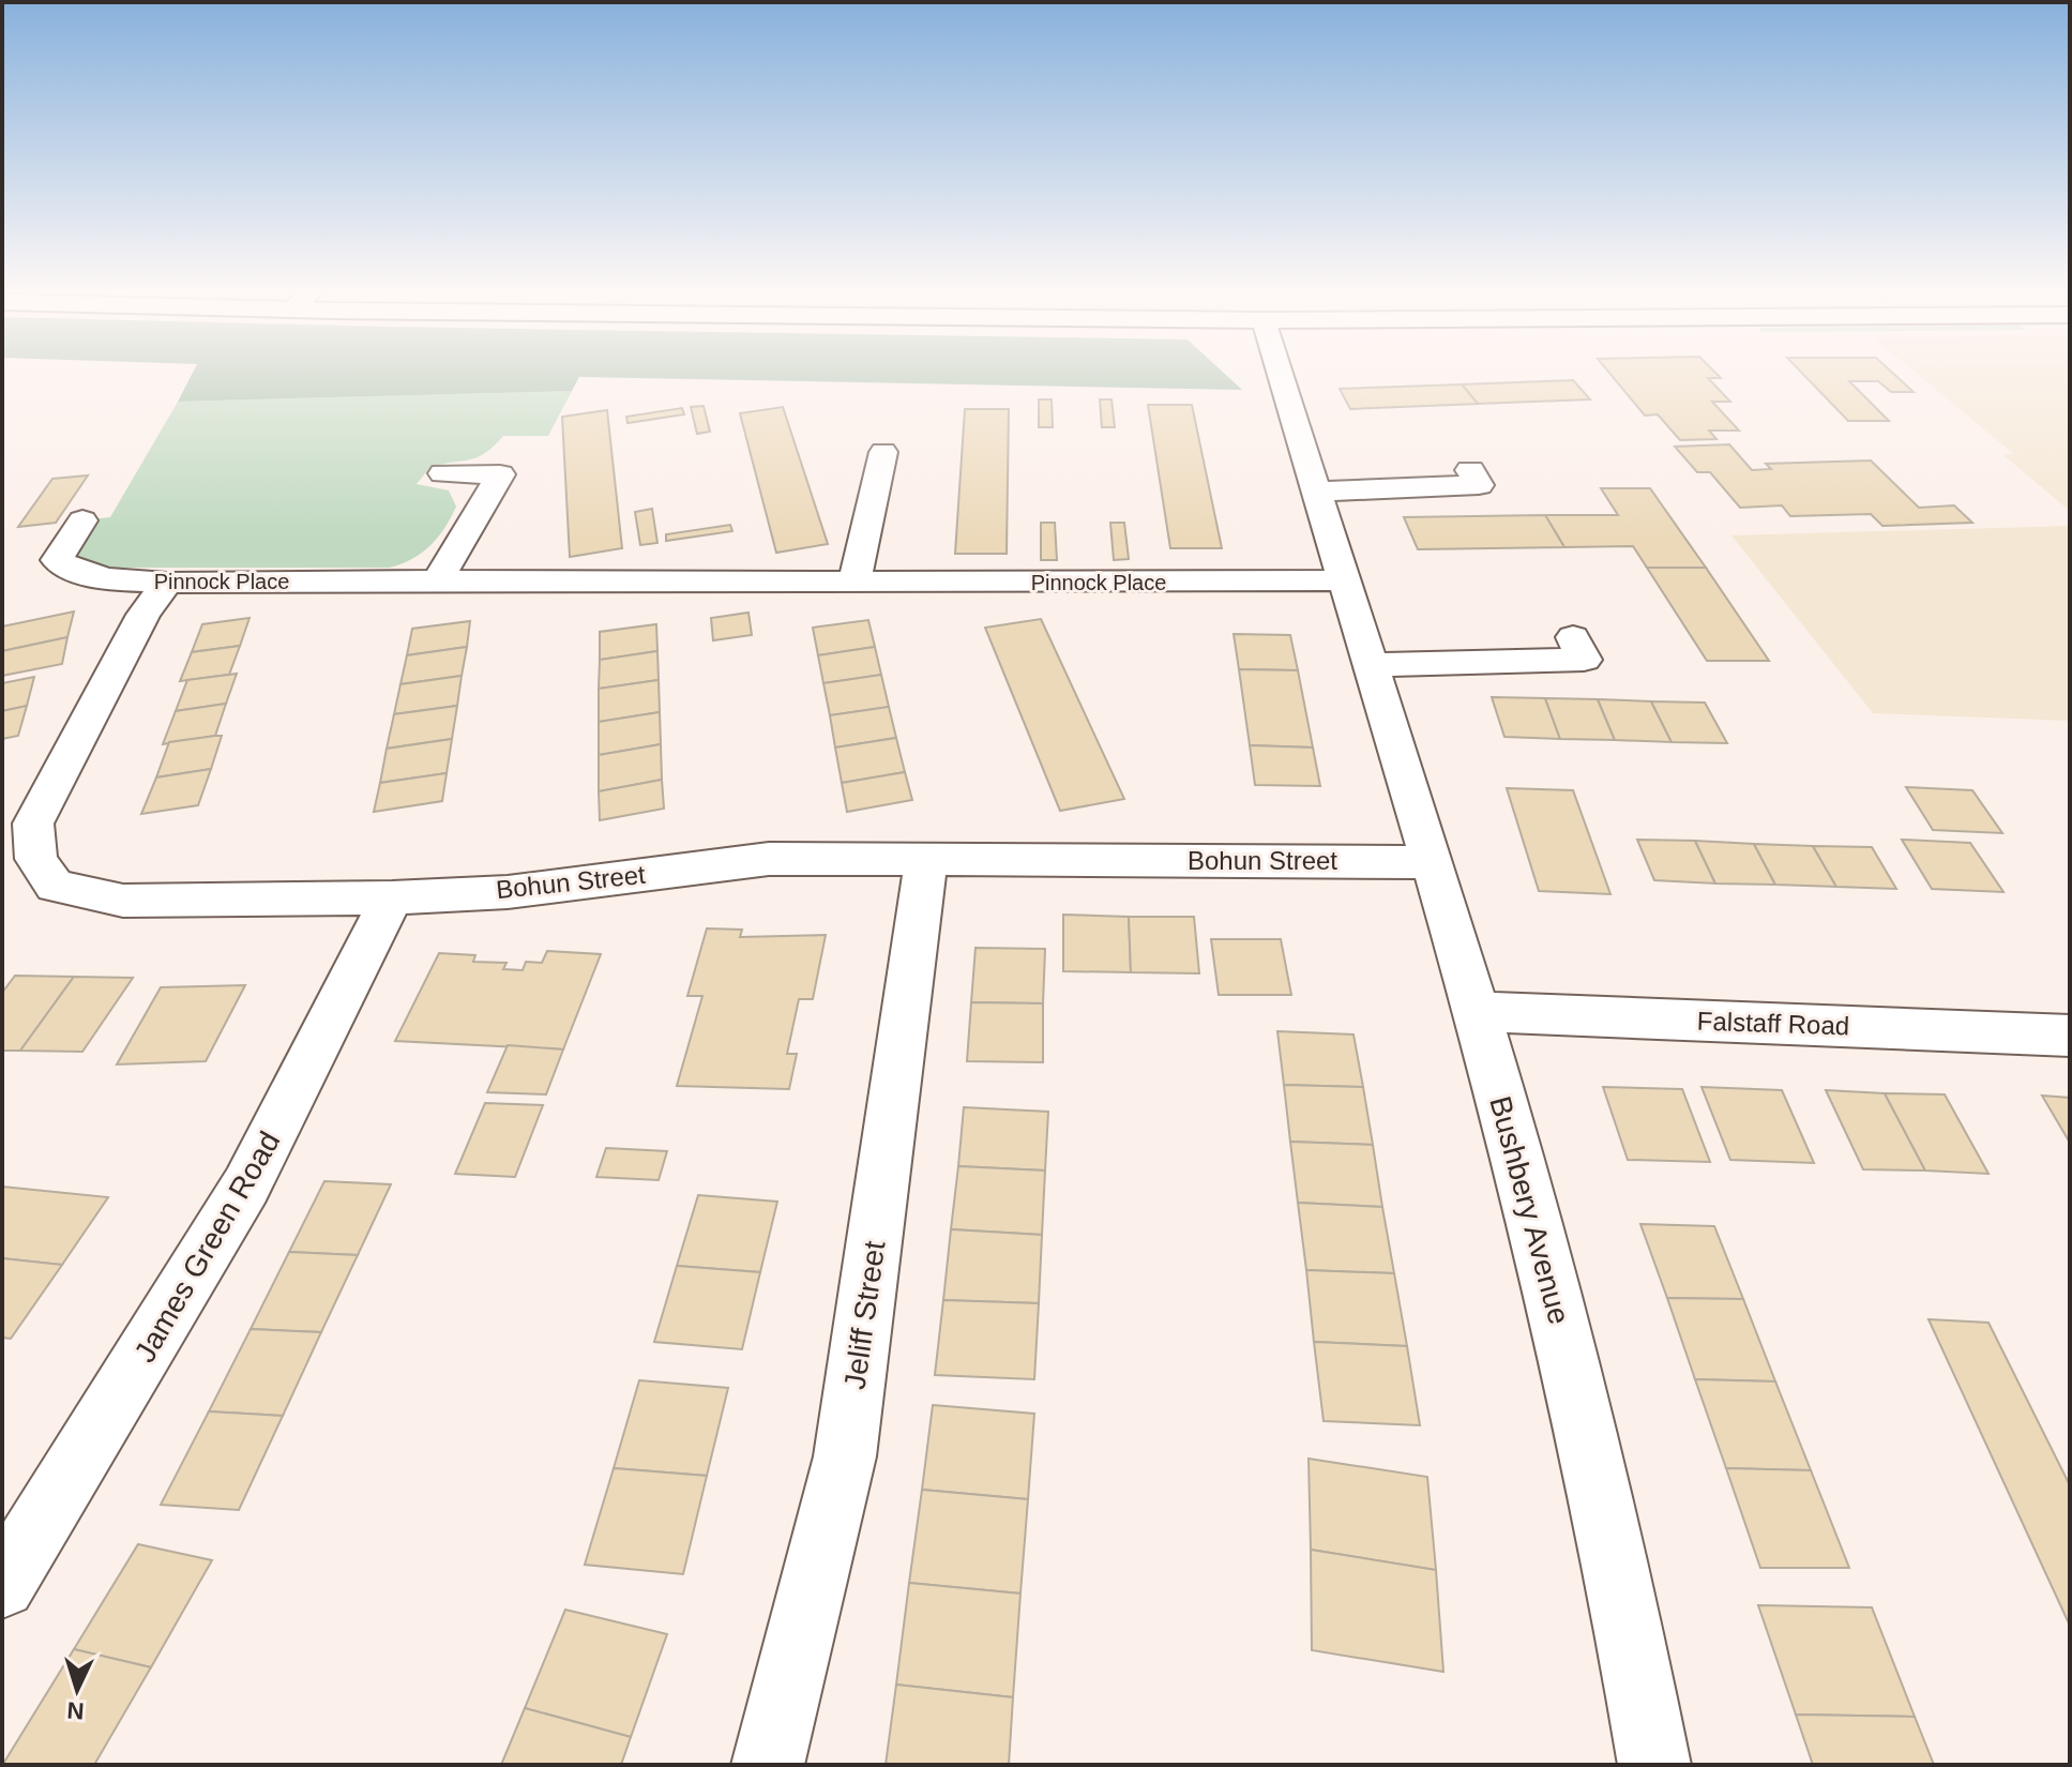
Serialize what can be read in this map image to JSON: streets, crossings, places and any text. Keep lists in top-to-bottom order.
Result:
{
  "streets": {
    "street": [
      "Pinnock Place",
      "Bohun Street",
      "Falstaff Road",
      "Bushbery Avenue",
      "James Green Road",
      "Jeliff Street"
    ]
  },
  "crossings": [
    ["Pinnock Place", "Bohun Street"],
    ["Pinnock Place", "Bushbery Avenue"],
    ["Bohun Street", "Bushbery Avenue"],
    ["Bohun Street", "James Green Road"],
    ["Bohun Street", "Jeliff Street"],
    ["Falstaff Road", "Bushbery Avenue"]
  ],
  "north": "bottom"
}
